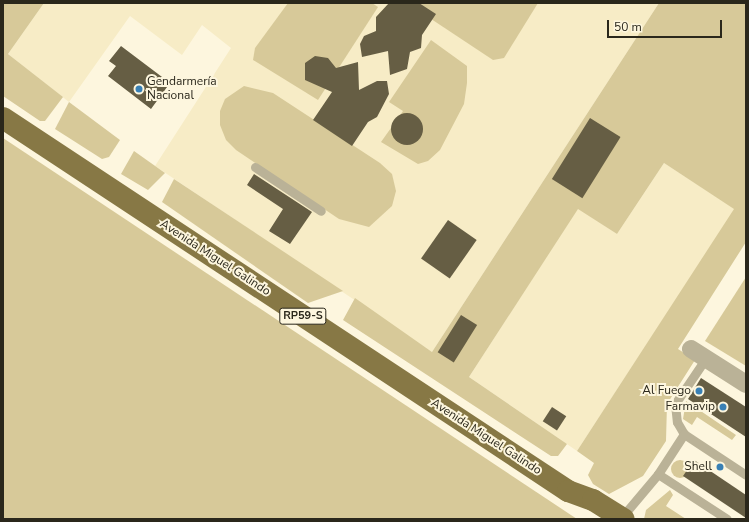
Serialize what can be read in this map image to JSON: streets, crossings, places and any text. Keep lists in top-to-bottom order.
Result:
{
  "streets": {
    "main road": ["Avenida Miguel Galindo", "RP59-S"]
  },
  "places": [
    "Gendarmería Nacional",
    "Al Fuego",
    "Farmavip",
    "Shell"
  ],
  "scale_bar": "50 m"
}
